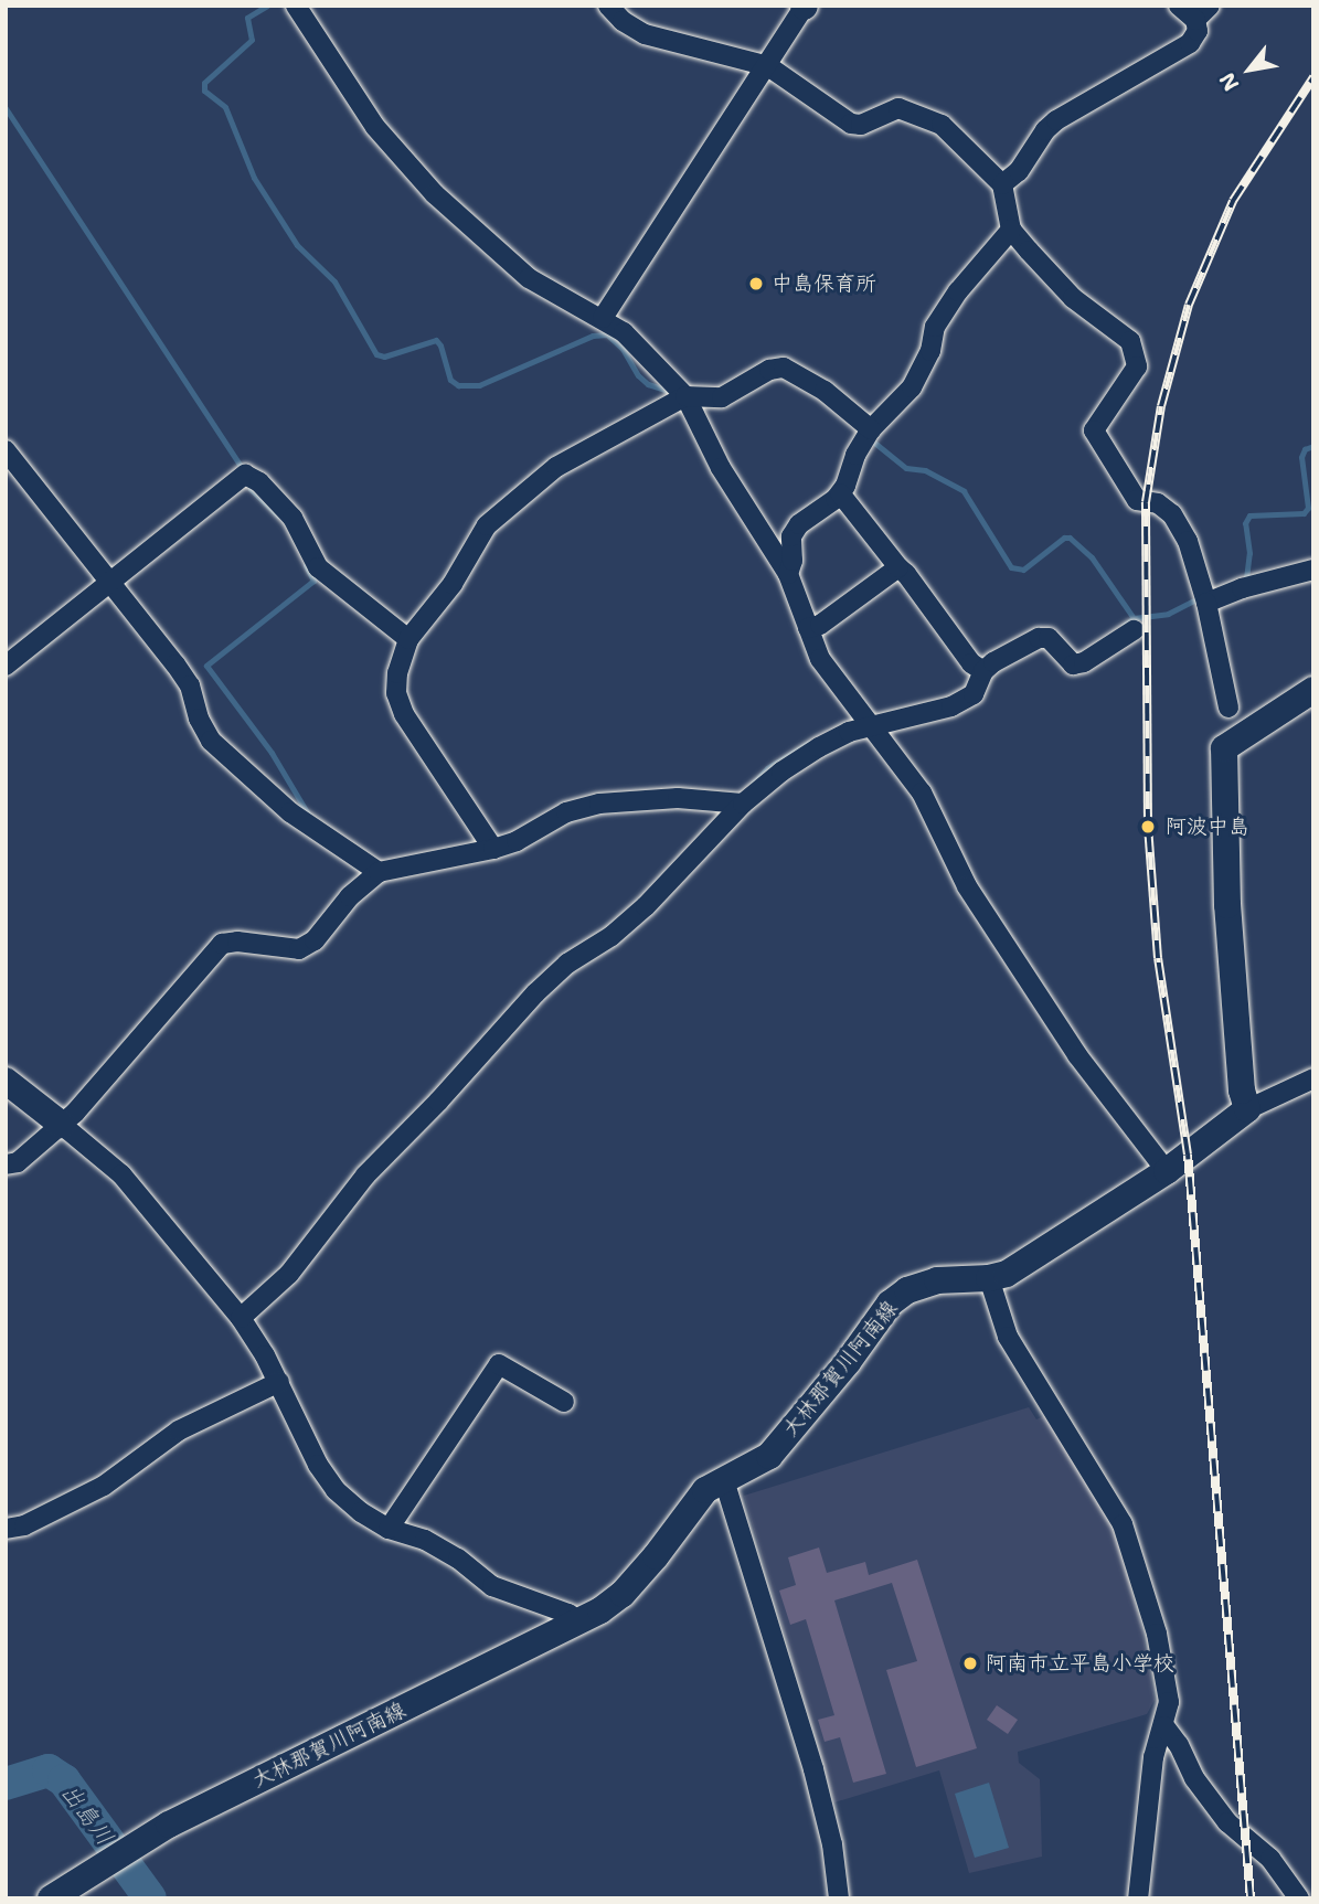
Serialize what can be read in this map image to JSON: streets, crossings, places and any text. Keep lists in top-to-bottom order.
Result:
{
  "streets": {
    "main road": ["大林那賀川阿南線"]
  },
  "water": ["出島川"],
  "places": ["中島保育所", "阿波中島", "阿南市立平島小学校"],
  "north": "bottom left"
}
